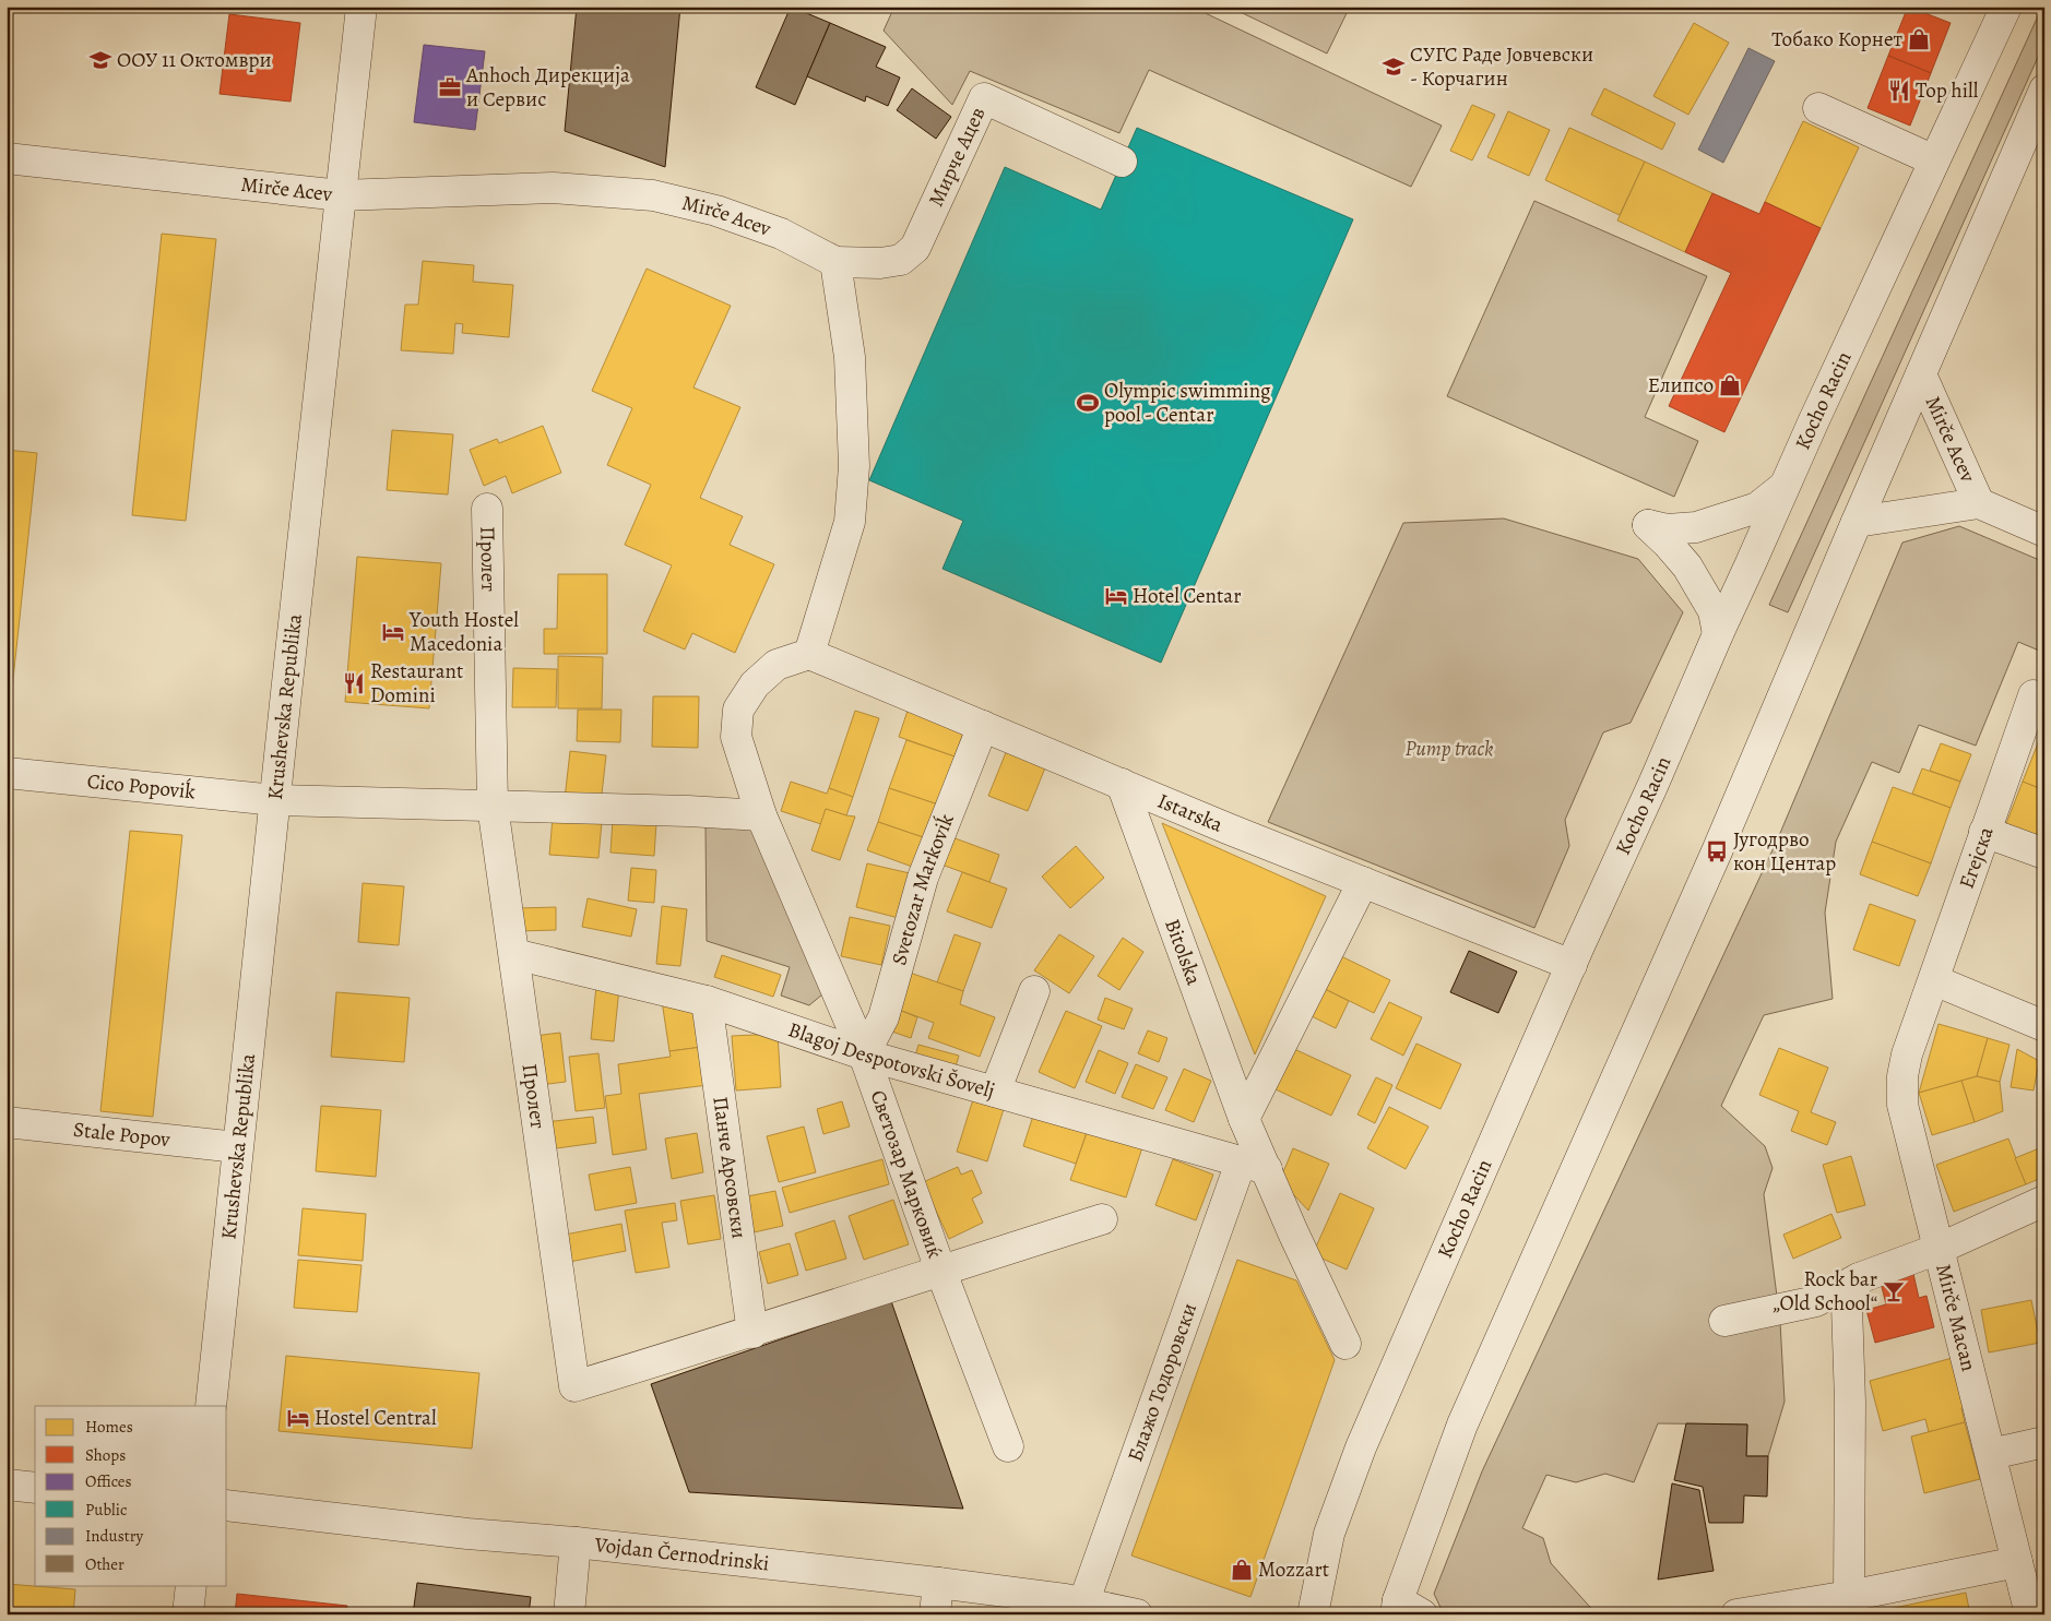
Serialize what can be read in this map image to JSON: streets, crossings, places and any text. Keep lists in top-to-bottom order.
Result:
{
  "streets": {
    "street": [
      "Мирче Ацев",
      "Mirče Acev",
      "Kocho Racin",
      "Пролет",
      "Krushevska Republika",
      "Cico Popoviḱ",
      "Istarska",
      "Егејска",
      "Svetozar Markoviḱ",
      "Bitolska",
      "Blagoj Despotovski Šovelj",
      "Stale Popov",
      "Панче Арсовски",
      "Светозар Марковиќ",
      "Mirče Macan",
      "Блажо Тодоровски",
      "Vojdan Černodrinski"
    ]
  },
  "crossings": [
    ["Мирче Ацев", "Mirče Acev"],
    ["Mirče Acev", "Krushevska Republika"],
    ["Kocho Racin", "Istarska"],
    ["Пролет", "Blagoj Despotovski Šovelj"],
    ["Пролет", "Панче Арсовски"],
    ["Krushevska Republika", "Cico Popoviḱ"],
    ["Krushevska Republika", "Stale Popov"],
    ["Istarska", "Svetozar Markoviḱ"],
    ["Istarska", "Bitolska"],
    ["Егејска", "Mirče Macan"],
    ["Svetozar Markoviḱ", "Blagoj Despotovski Šovelj"],
    ["Svetozar Markoviḱ", "Светозар Марковиќ"],
    ["Bitolska", "Blagoj Despotovski Šovelj"],
    ["Bitolska", "Блажо Тодоровски"],
    ["Blagoj Despotovski Šovelj", "Панче Арсовски"],
    ["Blagoj Despotovski Šovelj", "Светозар Марковиќ"],
    ["Blagoj Despotovski Šovelj", "Блажо Тодоровски"],
    ["Блажо Тодоровски", "Vojdan Černodrinski"]
  ],
  "parks": ["Pump track"],
  "places": {
    "shop": ["Тобако Корнет", "Елипсо", "Mozzart"],
    "school or university": ["ООУ 11 Октомври", "СУГС Раде Јовчевски - Корчагин"],
    "office": ["Anhoch Дирекција и Сервис"],
    "restaurant": ["Top hill", "Restaurant Domini"],
    "sports": ["Olympic swimming pool - Centar"],
    "hotel": ["Hotel Centar", "Youth Hostel Macedonia", "Hostel Central"],
    "bus stop": ["Југодрво кон Центар"],
    "bar": ["Rock bar „Old School“"]
  },
  "legend": [
    "Homes",
    "Shops",
    "Offices",
    "Public",
    "Industry",
    "Other"
  ]
}
